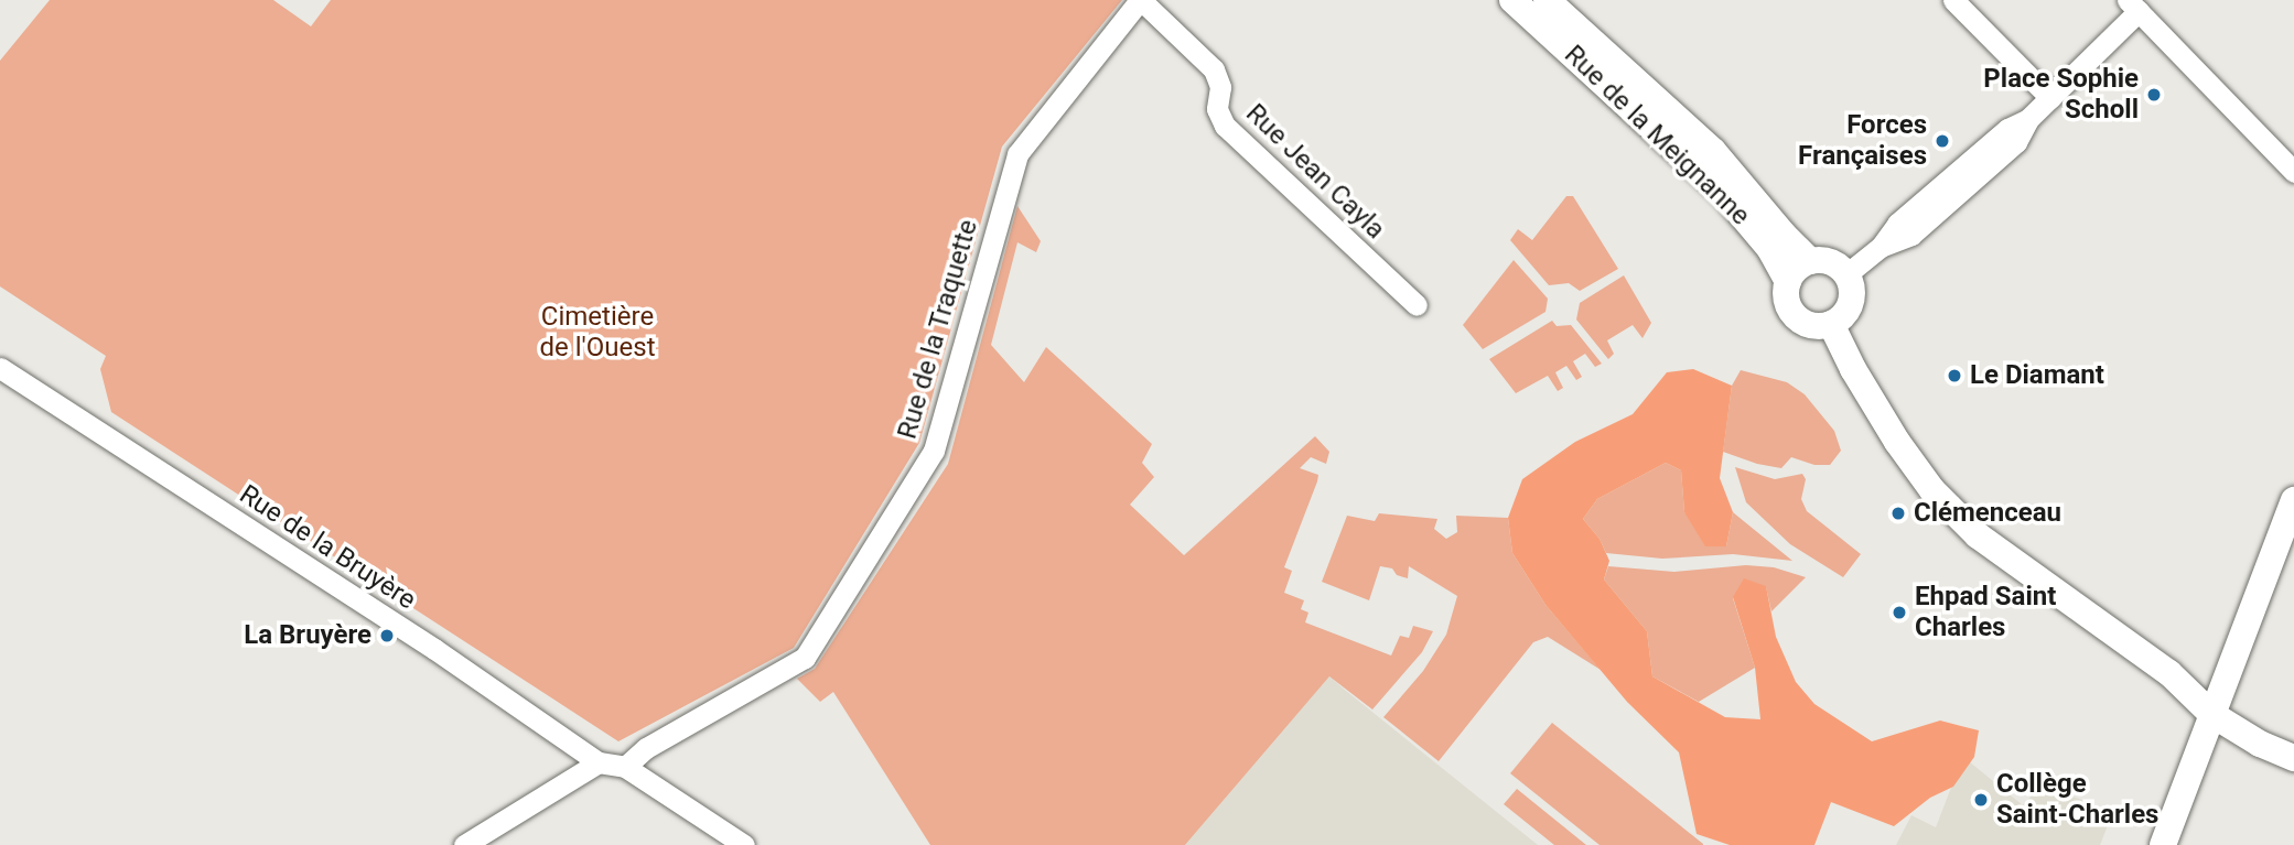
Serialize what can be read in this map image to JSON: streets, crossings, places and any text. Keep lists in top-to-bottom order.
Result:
{
  "streets": {
    "main road": ["Rue de la Meignanne"],
    "street": ["Rue Jean Cayla", "Rue de la Traquette", "Rue de la Bruyère"]
  },
  "crossings": [
    ["Rue Jean Cayla", "Rue de la Traquette"],
    ["Rue de la Traquette", "Rue de la Bruyère"]
  ],
  "parks": ["Cimetière de l'Ouest"],
  "places": [
    "Place Sophie Scholl",
    "Forces Françaises",
    "Le Diamant",
    "Clémenceau",
    "Ehpad Saint Charles",
    "La Bruyère",
    "Collège Saint-Charles"
  ]
}
